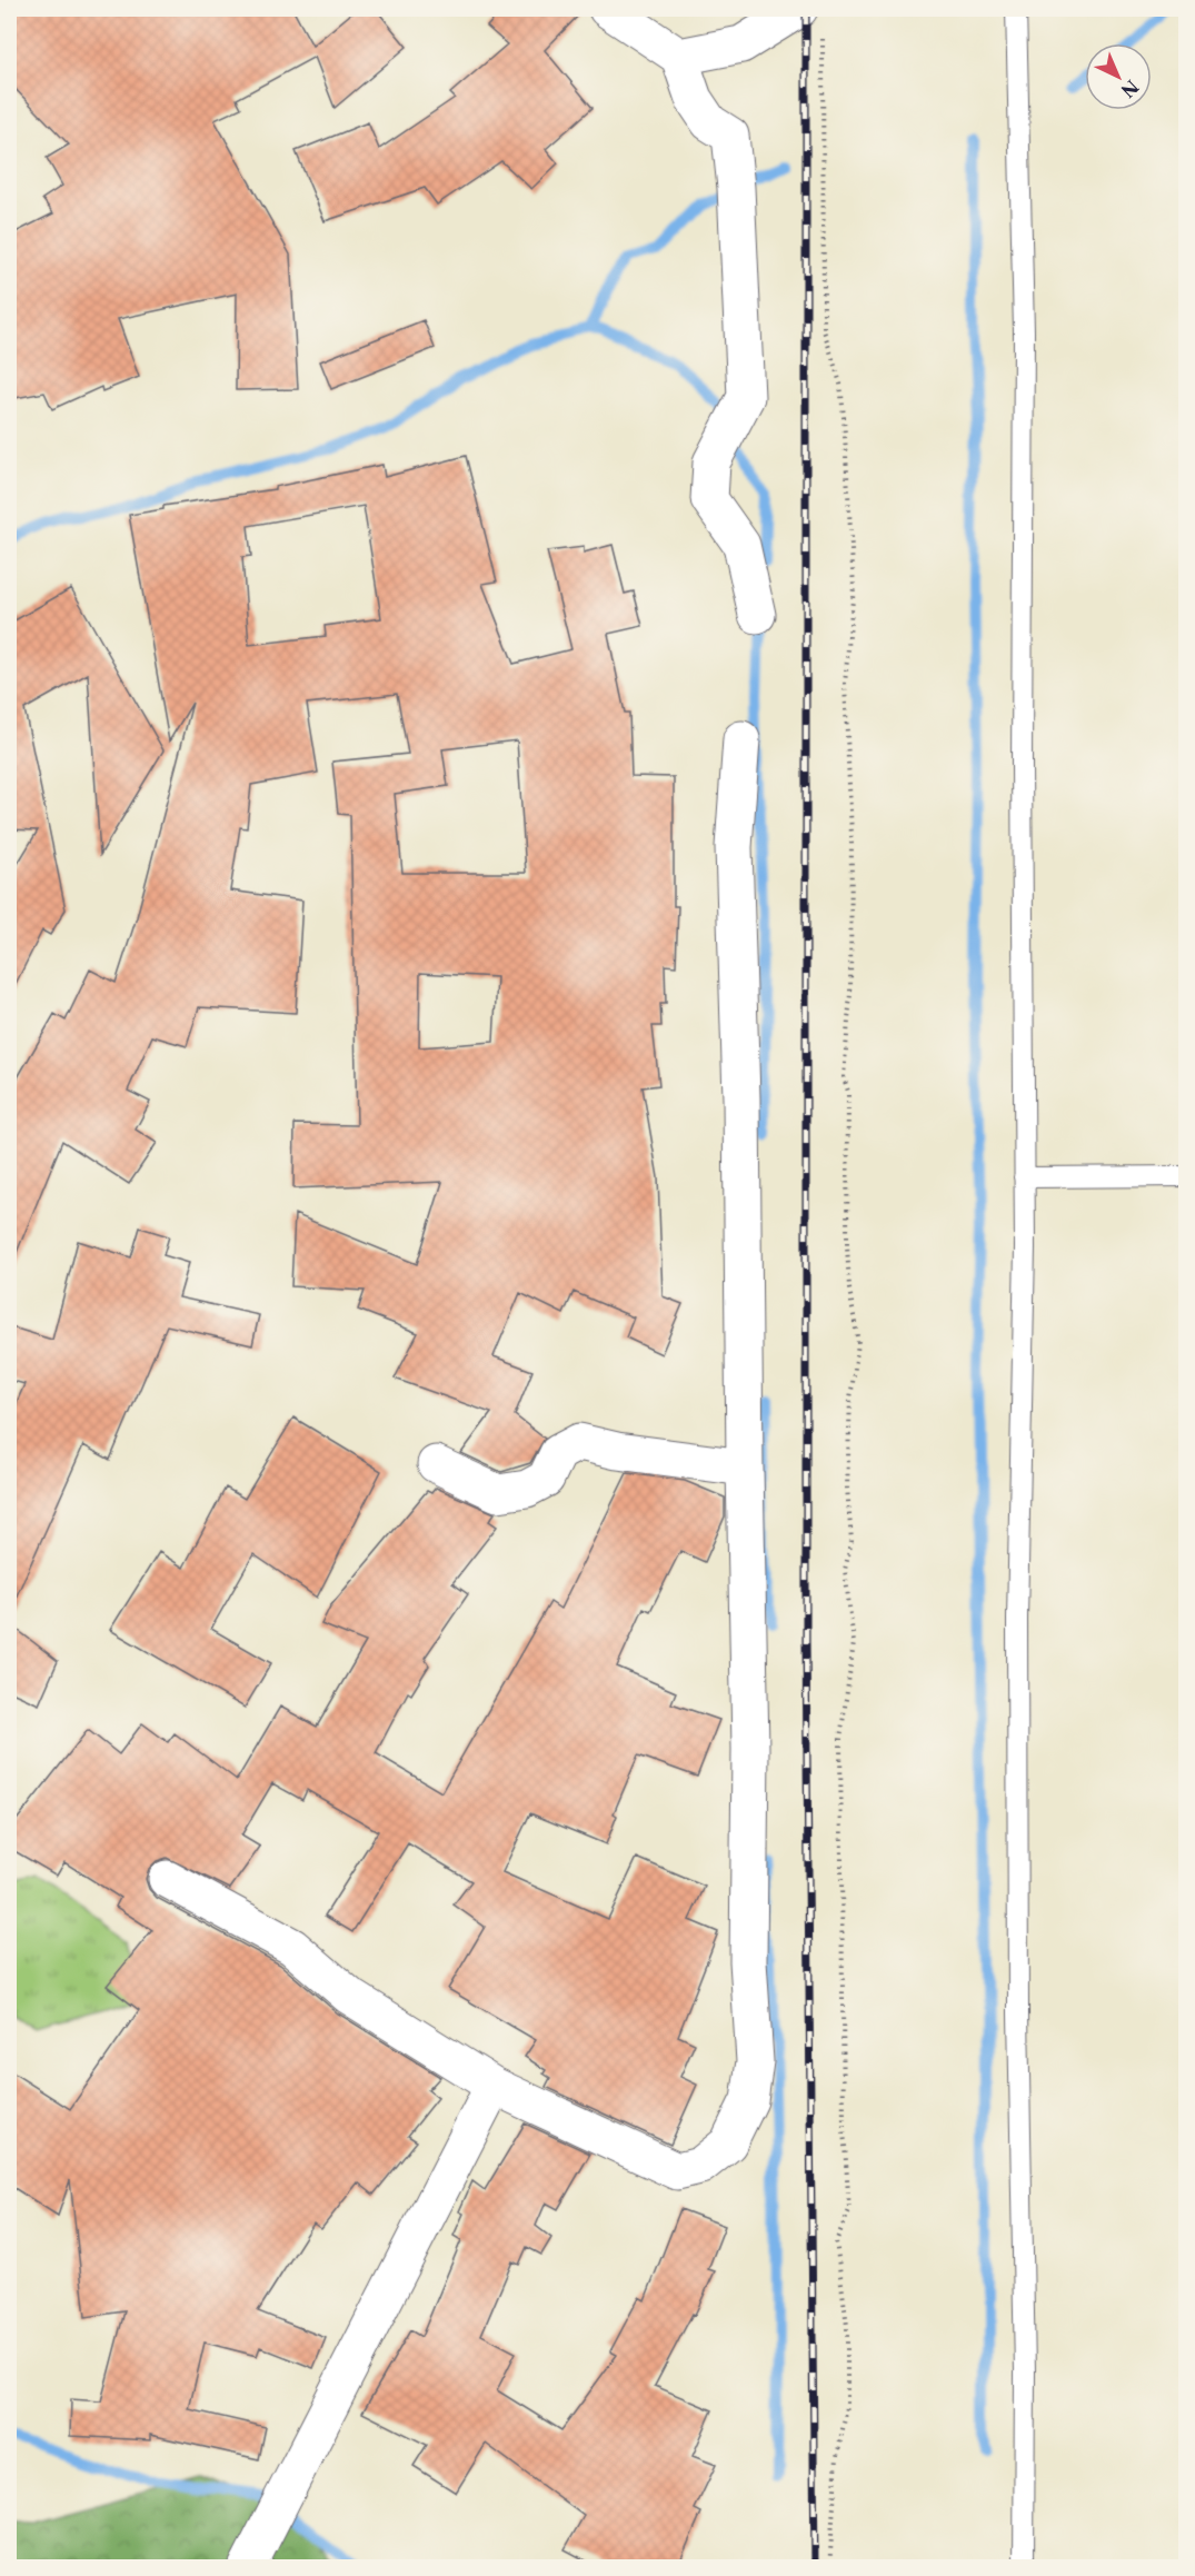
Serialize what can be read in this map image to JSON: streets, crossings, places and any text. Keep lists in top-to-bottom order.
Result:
{
  "north": "bottom right"
}
